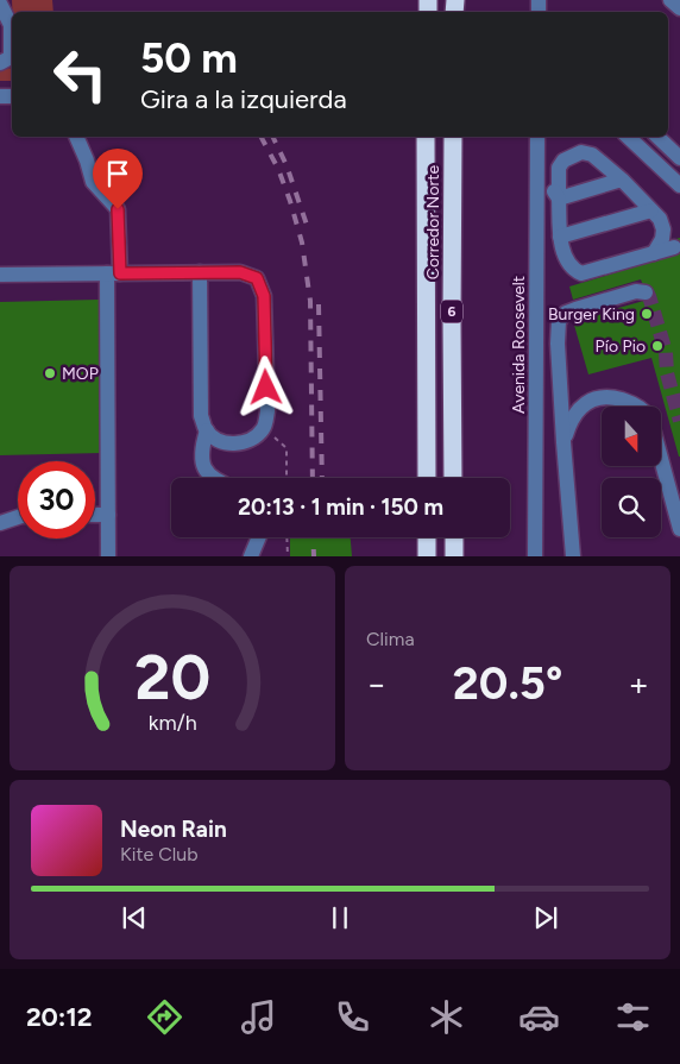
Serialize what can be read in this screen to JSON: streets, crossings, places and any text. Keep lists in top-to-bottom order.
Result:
{
  "streets": {
    "highway": ["Corredor Norte", "6"],
    "street": ["Avenida Roosevelt"]
  },
  "places": ["Burger King", "Pío Pio", "MOP"],
  "north": "bottom",
  "page": {
    "turn": ["50 m", "Gira a la izquierda"],
    "limit": "30",
    "trip": "20:13 · 1 min · 150 m",
    "tile": "Clima",
    "heat": ["−", "20.5°", "+"],
    "song": ["Neon Rain", "Kite Club"],
    "tabs": "20:12",
    "gauge": ["20", "km/h"]
  }
}
